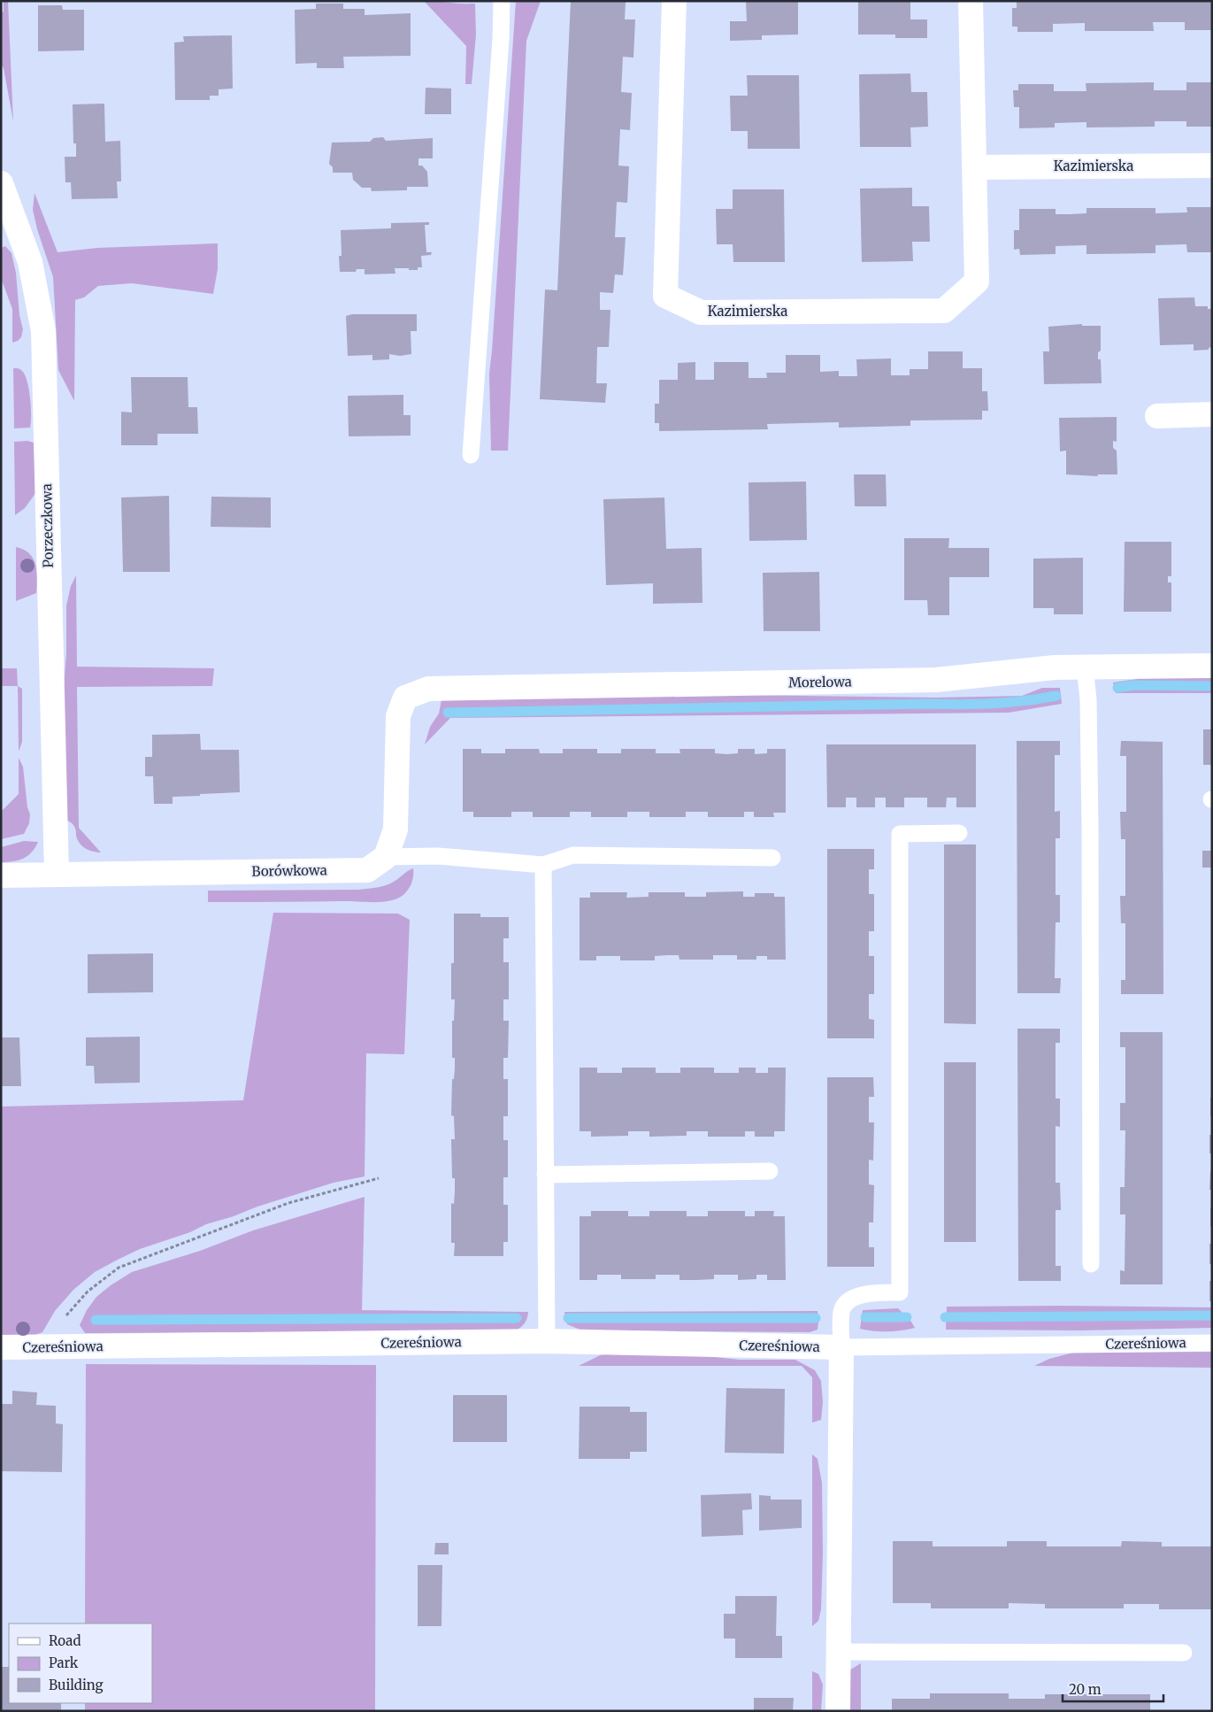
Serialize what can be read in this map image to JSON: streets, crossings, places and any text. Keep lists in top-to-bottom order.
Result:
{
  "streets": {
    "street": [
      "Kazimierska",
      "Porzeczkowa",
      "Morelowa",
      "Borówkowa",
      "Czereśniowa"
    ]
  },
  "crossings": [
    ["Porzeczkowa", "Borówkowa"],
    ["Morelowa", "Borówkowa"]
  ],
  "legend": ["Road", "Park", "Building"],
  "scale_bar": "20 m"
}
